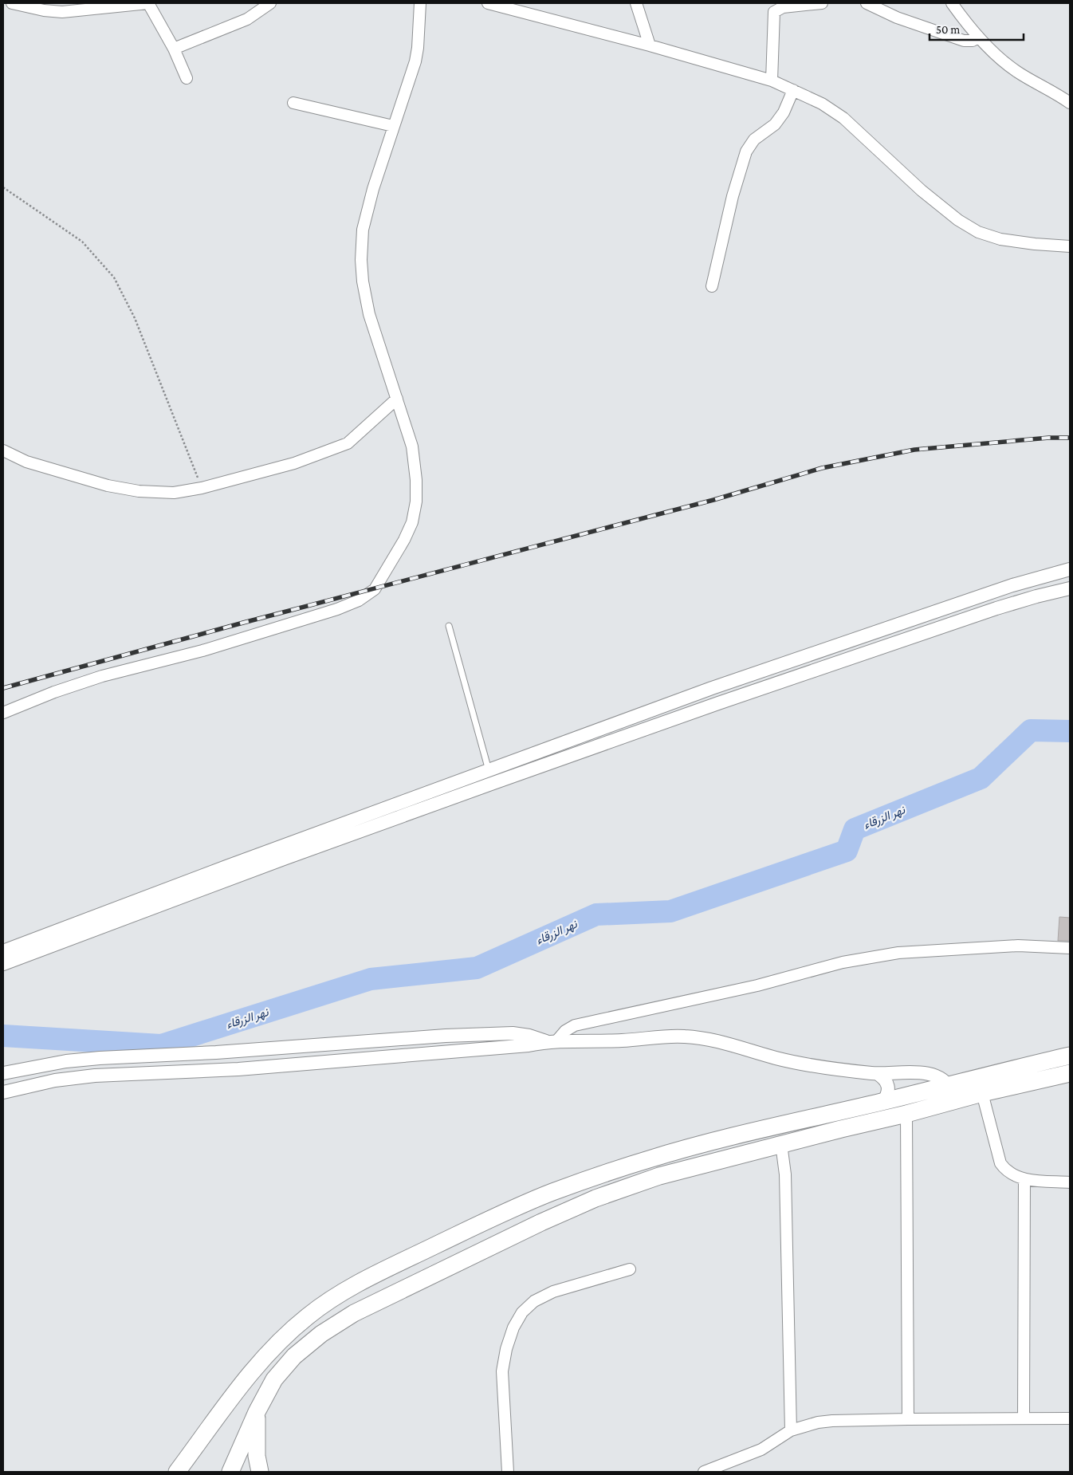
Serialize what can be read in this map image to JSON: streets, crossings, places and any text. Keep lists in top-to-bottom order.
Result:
{
  "water": ["نهر الزرقاء"],
  "scale_bar": "50 m"
}
